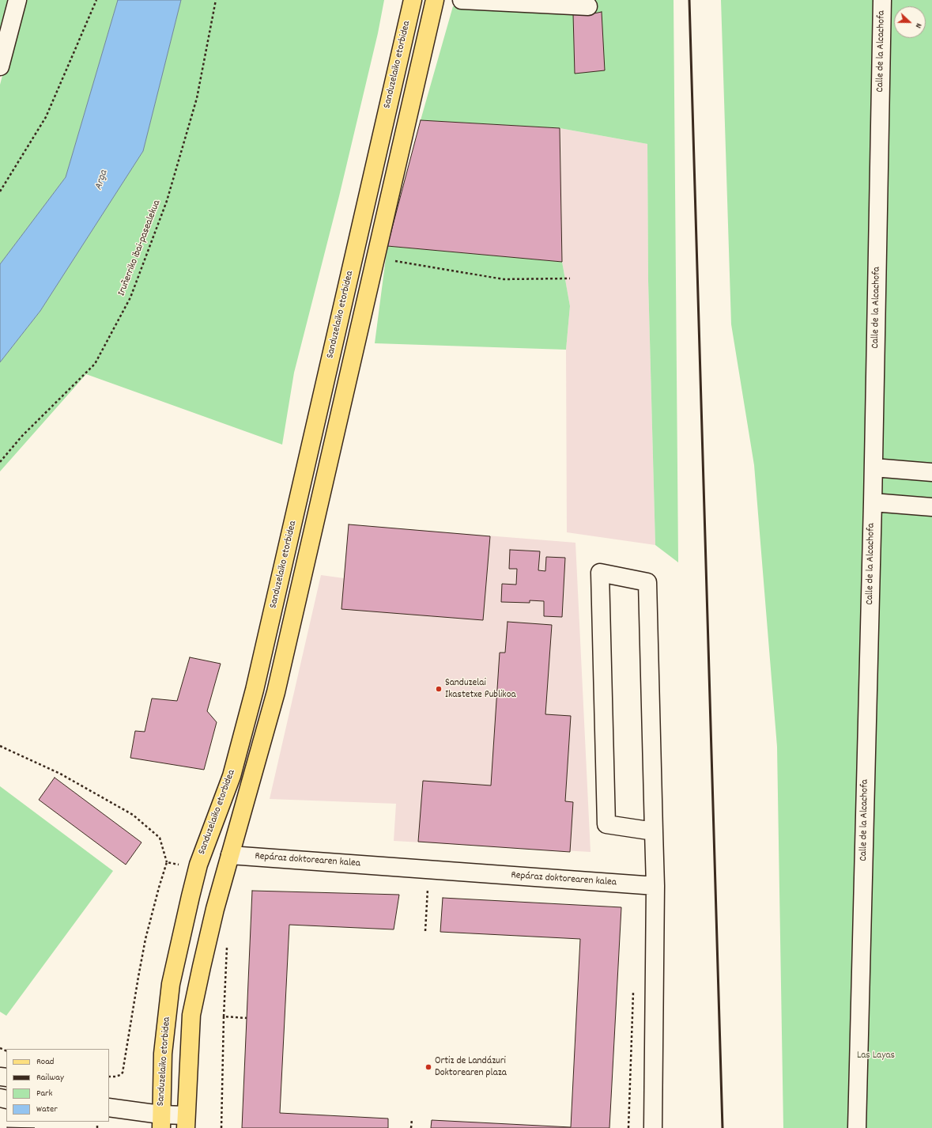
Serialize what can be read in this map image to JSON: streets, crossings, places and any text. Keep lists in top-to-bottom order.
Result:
{
  "streets": {
    "main road": ["Sanduzelaiko etorbidea"],
    "street": ["Calle de la Alcachofa", "Repáraz doktorearen kalea"],
    "path": ["Iruñerriko ibai-pasealekua"]
  },
  "crossings": [
    ["Sanduzelaiko etorbidea", "Repáraz doktorearen kalea"]
  ],
  "water": ["Arga"],
  "parks": ["Las Layas"],
  "places": ["Sanduzelai Ikastetxe Publikoa", "Ortiz de Landázuri Doktorearen plaza"],
  "legend": [
    "Road",
    "Railway",
    "Park",
    "Water"
  ],
  "north": "right"
}
